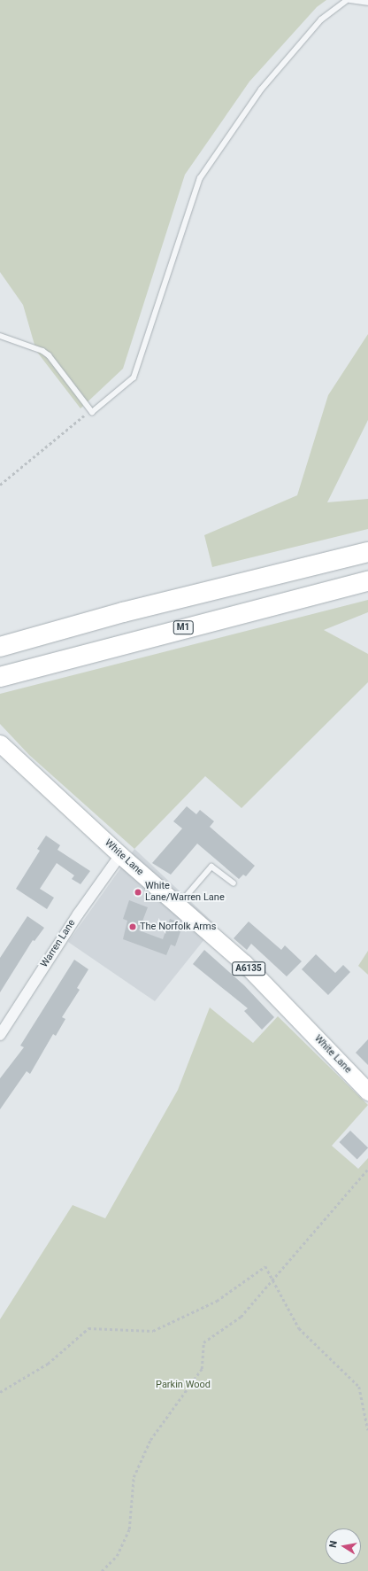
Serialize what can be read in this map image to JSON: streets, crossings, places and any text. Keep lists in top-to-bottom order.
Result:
{
  "streets": {
    "highway": ["M1"],
    "main road": ["White Lane", "A6135"],
    "street": ["Warren Lane"]
  },
  "crossings": [
    ["White Lane", "Warren Lane"]
  ],
  "parks": ["Parkin Wood"],
  "places": ["White Lane/Warren Lane", "The Norfolk Arms"],
  "north": "left"
}
